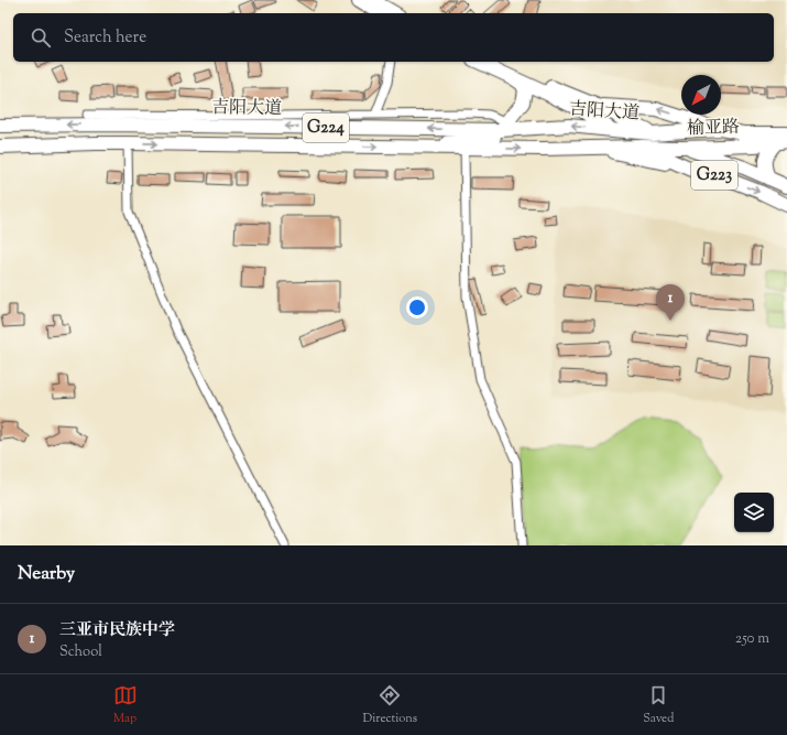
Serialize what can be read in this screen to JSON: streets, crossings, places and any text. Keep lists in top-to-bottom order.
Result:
{
  "streets": {
    "highway": [
      "吉阳大道",
      "G224",
      "榆亚路",
      "G223"
    ]
  },
  "crossings": [
    ["吉阳大道", "榆亚路"],
    ["吉阳大道", "G223"],
    ["榆亚路", "G223"]
  ],
  "north": "bottom left",
  "page": {
    "search": "Search here",
    "pins": "1",
    "heading": "Nearby",
    "list": [
      {
        "mark": "1",
        "name": "三亚市民族中学",
        "note": "School",
        "value": "250 m"
      }
    ],
    "nav": ["Map", "Directions", "Saved"]
  }
}
